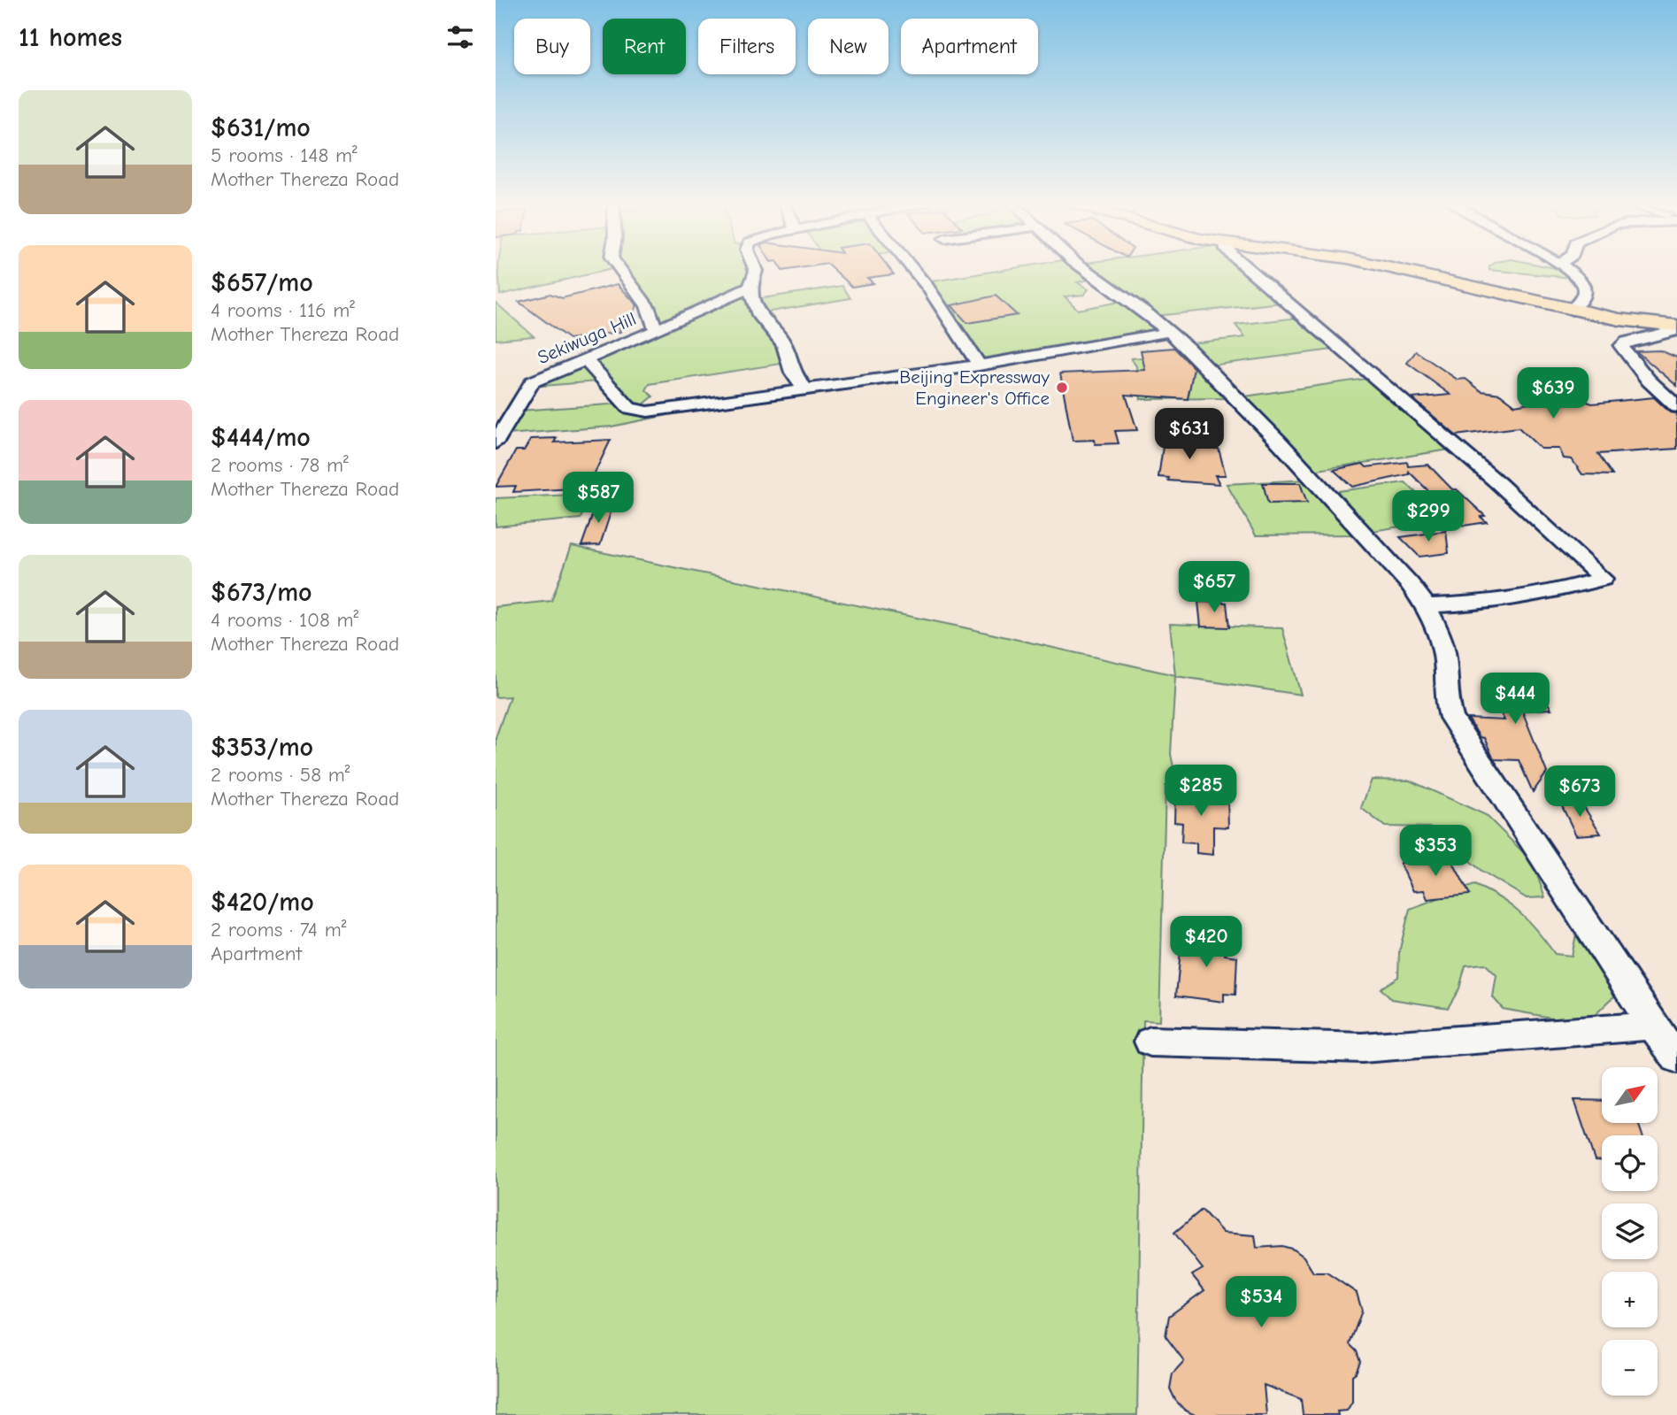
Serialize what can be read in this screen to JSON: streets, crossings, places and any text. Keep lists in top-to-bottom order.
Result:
{
  "streets": {
    "street": ["Sekiwuga Hill"]
  },
  "places": ["Beijing Expressway Engineer's Office"],
  "north": "top right",
  "page": {
    "heading": "11 homes",
    "chip": [
      "Buy",
      "Rent",
      "Filters",
      "New",
      "Apartment"
    ],
    "list": [
      {
        "name": "$631/mo",
        "note": "5 rooms · 148 m² · Mother Thereza Road"
      },
      {
        "name": "$657/mo",
        "note": "4 rooms · 116 m² · Mother Thereza Road"
      },
      {
        "name": "$444/mo",
        "note": "2 rooms · 78 m² · Mother Thereza Road"
      },
      {
        "name": "$673/mo",
        "note": "4 rooms · 108 m² · Mother Thereza Road"
      },
      {
        "name": "$353/mo",
        "note": "2 rooms · 58 m² · Mother Thereza Road"
      },
      {
        "name": "$420/mo",
        "note": "2 rooms · 74 m² · Apartment"
      }
    ],
    "price": [
      "$639",
      "$631",
      "$587",
      "$299",
      "$657",
      "$444",
      "$285",
      "$673",
      "$353",
      "$420",
      "$534"
    ],
    "map_buttons": ["+", "−"]
  }
}
